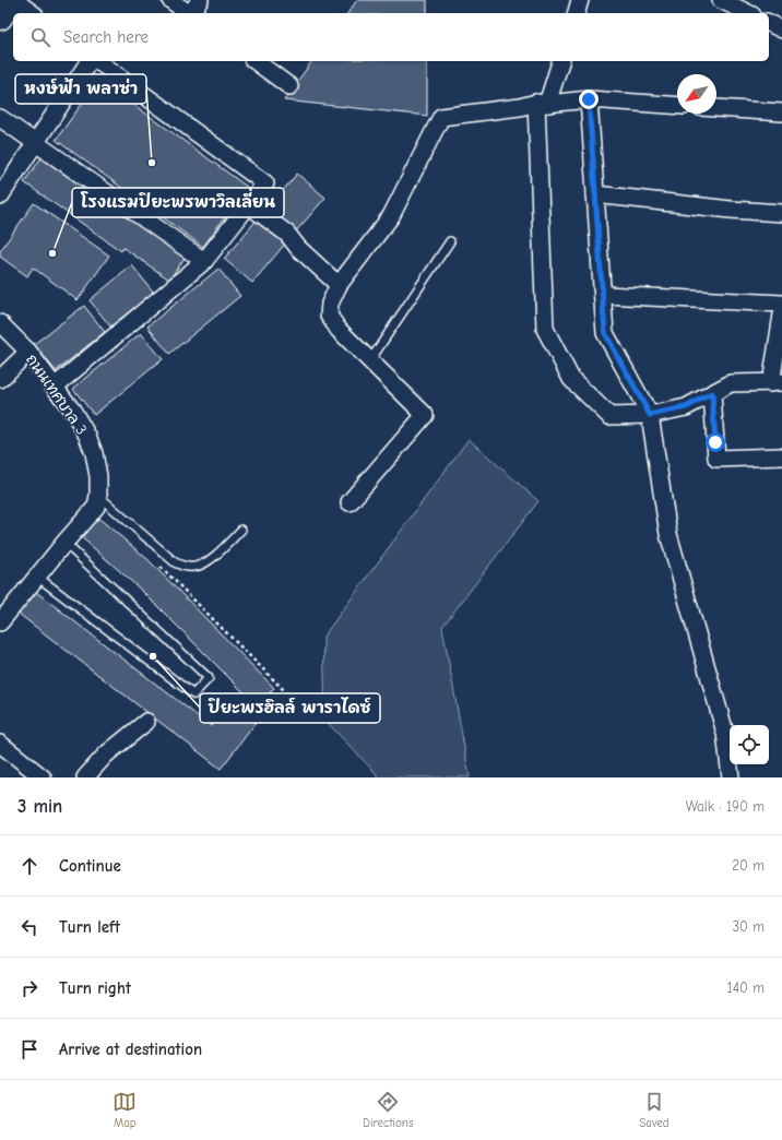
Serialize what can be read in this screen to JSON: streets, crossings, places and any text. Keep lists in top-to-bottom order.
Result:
{
  "streets": {
    "street": ["ถนนเทศบาล 3"]
  },
  "places": ["หงษ์ฟ้า พลาซ่า", "โรงแรมปิยะพรพาวิลเลี่ยน", "ปิยะพรฮิลล์ พาราไดซ์"],
  "north": "bottom left",
  "page": {
    "search": "Search here",
    "heading": ["3 min", "Walk · 190 m"],
    "list": [
      ["Continue", "20 m"],
      ["Turn left", "30 m"],
      ["Turn right", "140 m"],
      "Arrive at destination"
    ],
    "nav": ["Map", "Directions", "Saved"]
  }
}
